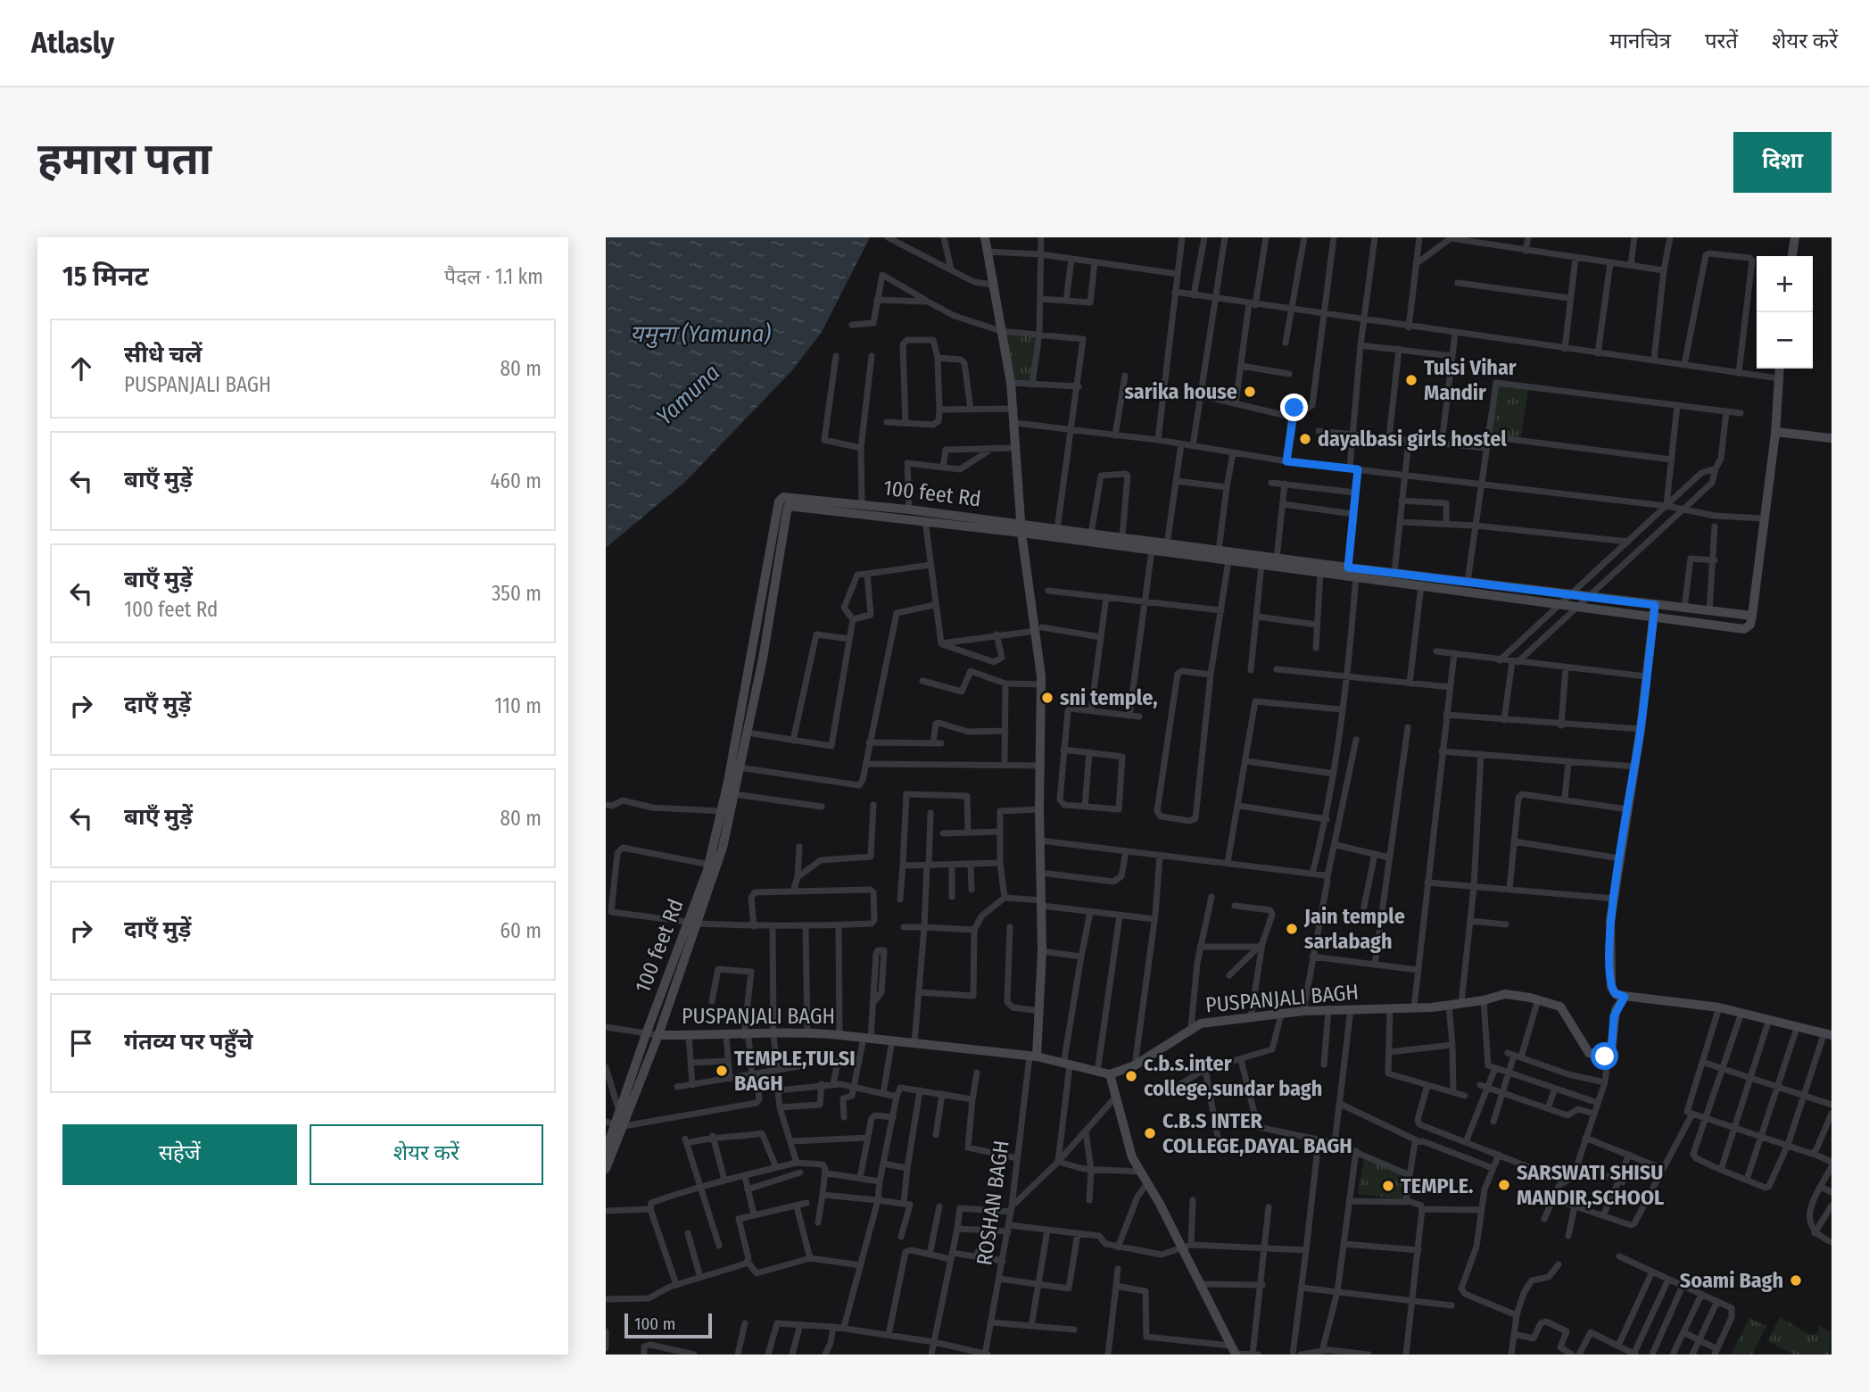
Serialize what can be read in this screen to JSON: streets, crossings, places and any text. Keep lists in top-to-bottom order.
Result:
{
  "streets": {
    "main road": ["100 feet Rd", "PUSPANJALI BAGH"],
    "street": ["ROSHAN BAGH"]
  },
  "crossings": [
    ["PUSPANJALI BAGH", "ROSHAN BAGH"]
  ],
  "water": ["यमुना (Yamuna)", "Yamuna"],
  "places": [
    "Tulsi Vihar Mandir",
    "sarika house",
    "dayalbasi girls hostel",
    "sni temple,",
    "Jain temple sarlabagh",
    "TEMPLE,TULSI BAGH",
    "c.b.s.inter college,sundar bagh",
    "C.B.S INTER COLLEGE,DAYAL BAGH",
    "SARSWATI SHISU MANDIR,SCHOOL",
    "TEMPLE.",
    "Soami Bagh"
  ],
  "scale_bar": "100 m",
  "page": {
    "header": "Atlasly",
    "nav": ["मानचित्र", "परतें", "शेयर करें"],
    "buttons": [
      "दिशा",
      ["सहेजें", "शेयर करें"]
    ],
    "title": "हमारा पता",
    "heading": ["15 मिनट", "पैदल · 1.1 km"],
    "map_buttons": ["+", "−"],
    "list": [
      ["सीधे चलें", "PUSPANJALI BAGH", "80 m"],
      ["बाएँ मुड़ें", "460 m"],
      ["बाएँ मुड़ें", "100 feet Rd", "350 m"],
      ["दाएँ मुड़ें", "110 m"],
      ["बाएँ मुड़ें", "80 m"],
      ["दाएँ मुड़ें", "60 m"],
      "गंतव्य पर पहुँचे"
    ],
    "scale": "100 m"
  }
}
